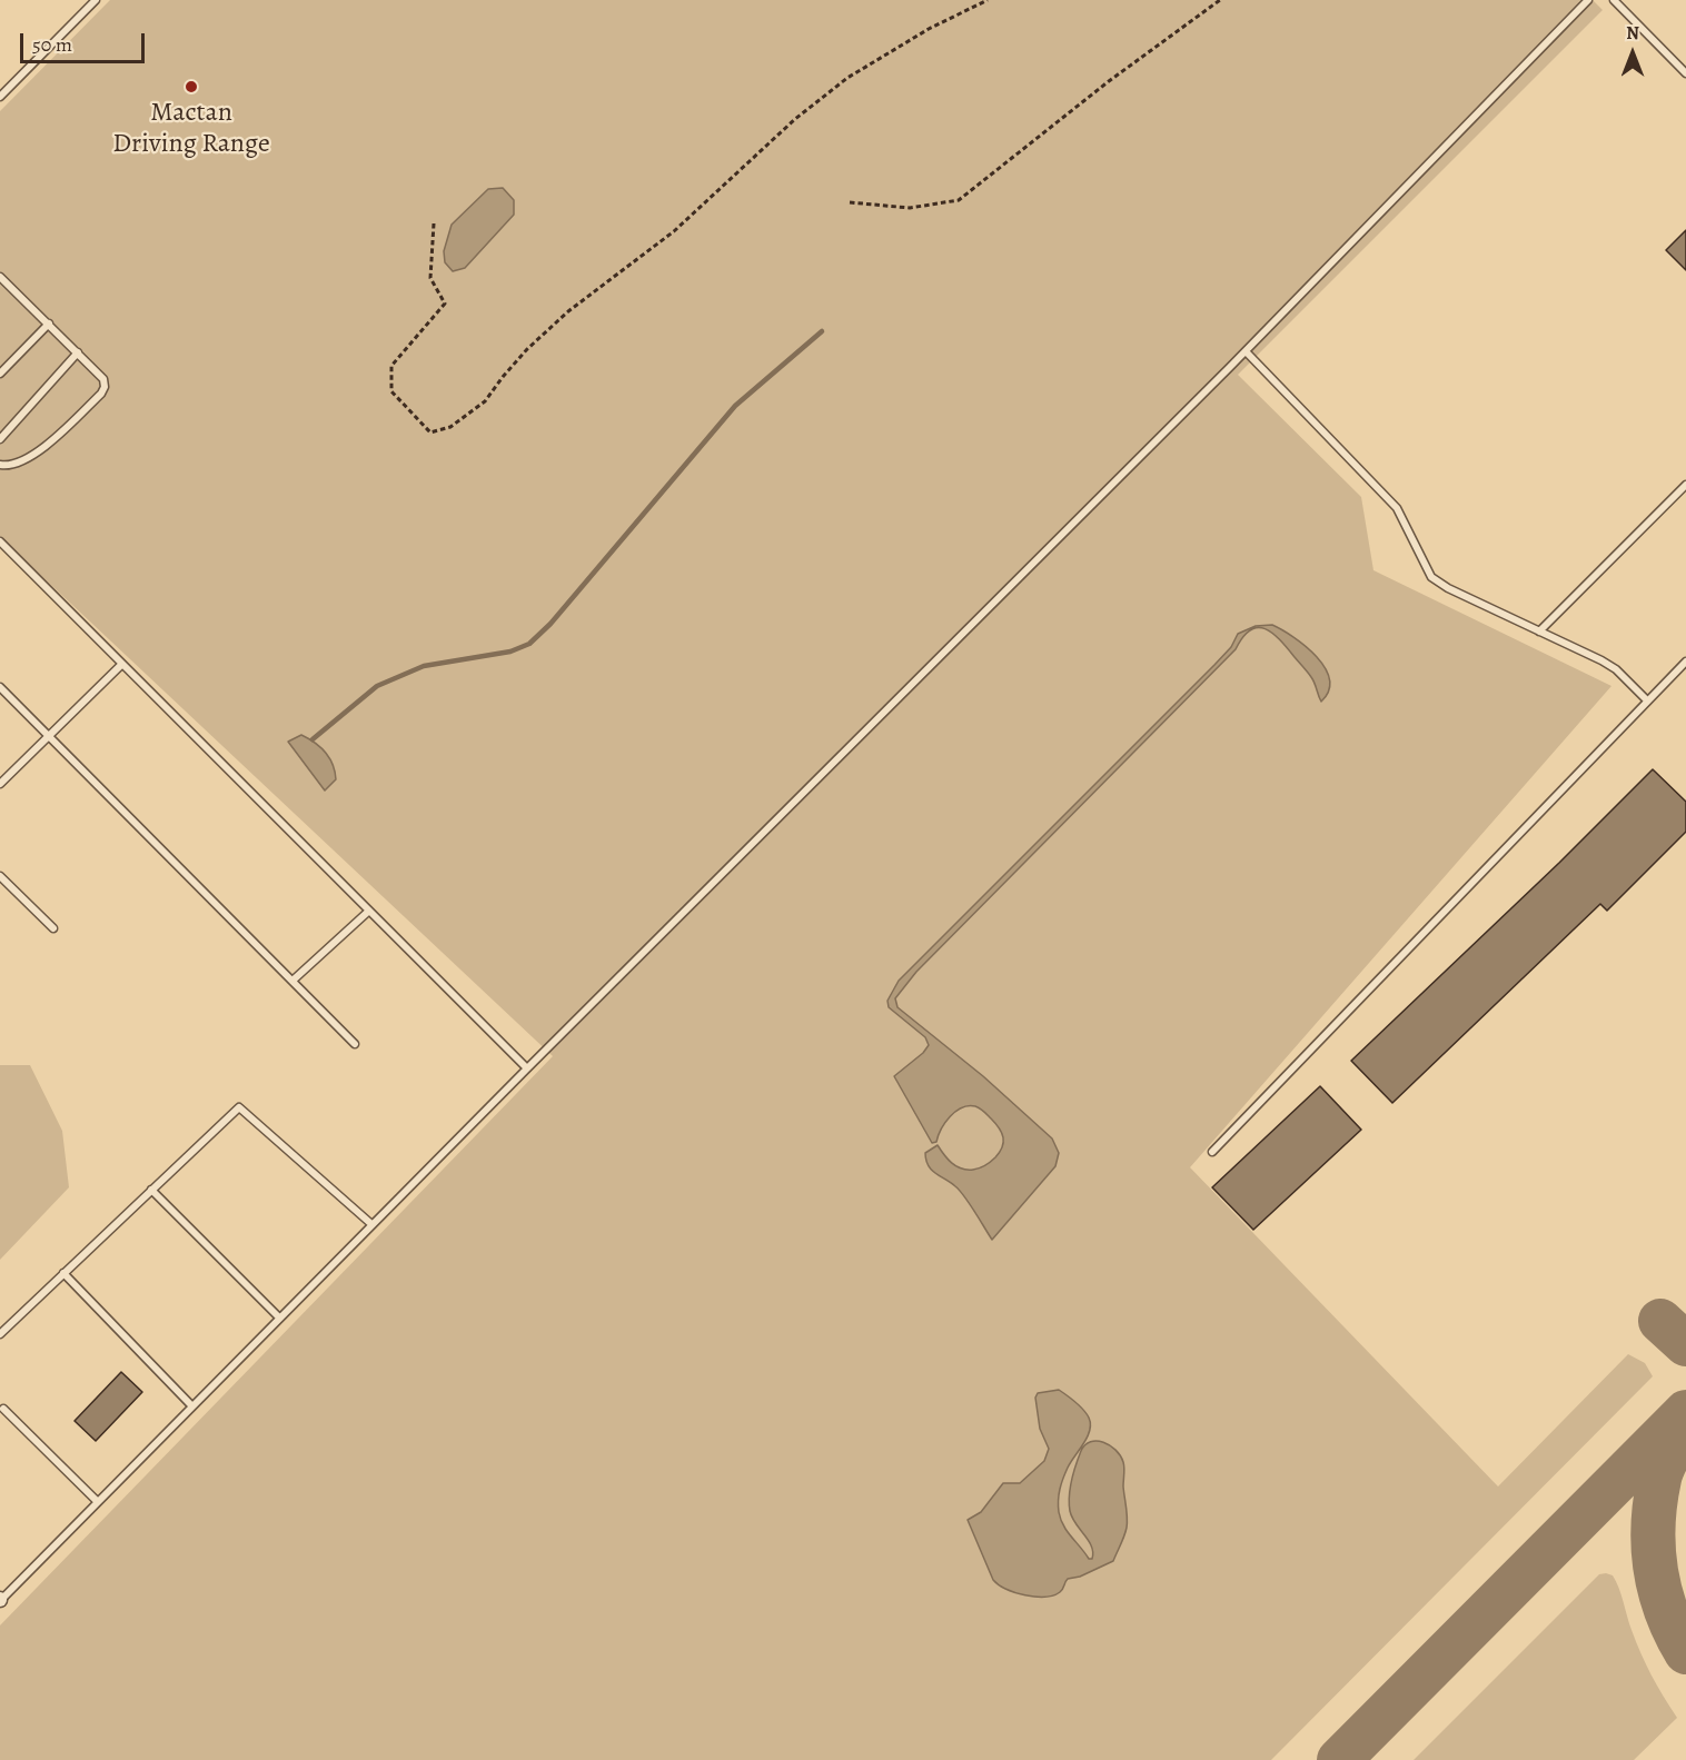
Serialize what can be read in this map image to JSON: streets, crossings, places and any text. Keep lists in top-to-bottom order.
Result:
{
  "places": ["Mactan Driving Range"],
  "scale_bar": "50 m",
  "north": "top"
}
